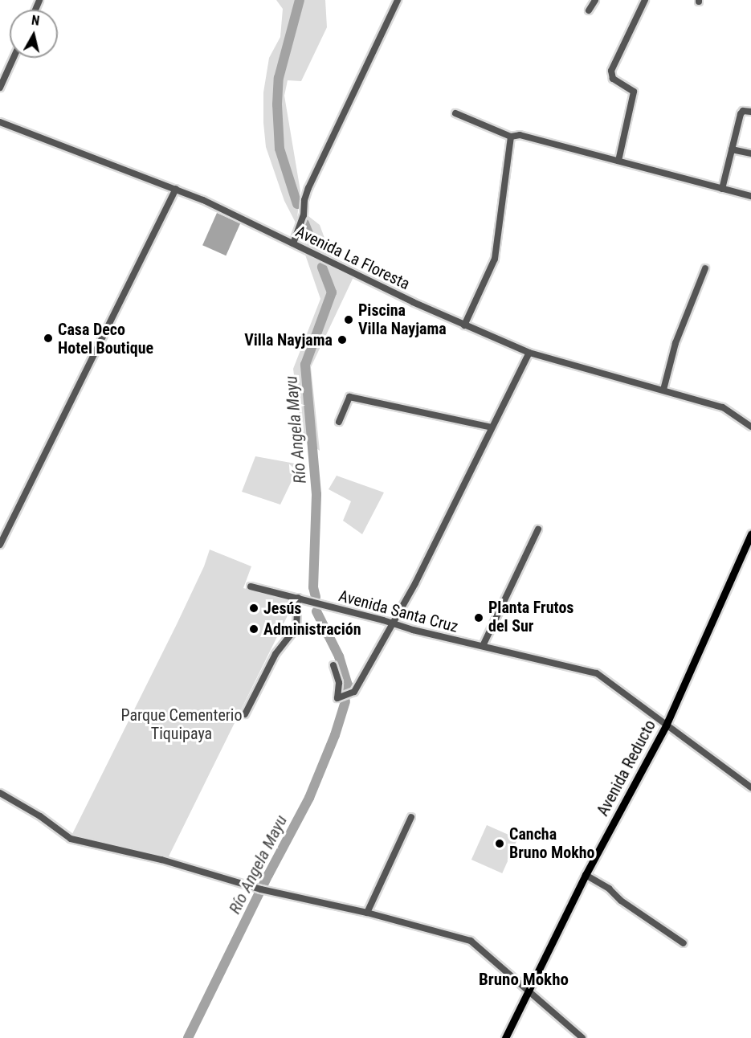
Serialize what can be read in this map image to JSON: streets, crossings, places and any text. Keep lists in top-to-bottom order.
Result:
{
  "streets": {
    "main road": ["Avenida Reducto"],
    "street": ["Avenida La Floresta", "Avenida Santa Cruz"]
  },
  "crossings": [
    ["Avenida Santa Cruz", "Avenida Reducto"]
  ],
  "districts": ["Bruno Mokho"],
  "water": ["Río Angela Mayu"],
  "parks": ["Parque Cementerio Tiquipaya"],
  "places": [
    "Piscina Villa Nayjama",
    "Casa Deco Hotel Boutique",
    "Villa Nayjama",
    "Jesús",
    "Planta Frutos del Sur",
    "Administración",
    "Cancha Bruno Mokho"
  ],
  "north": "top"
}
